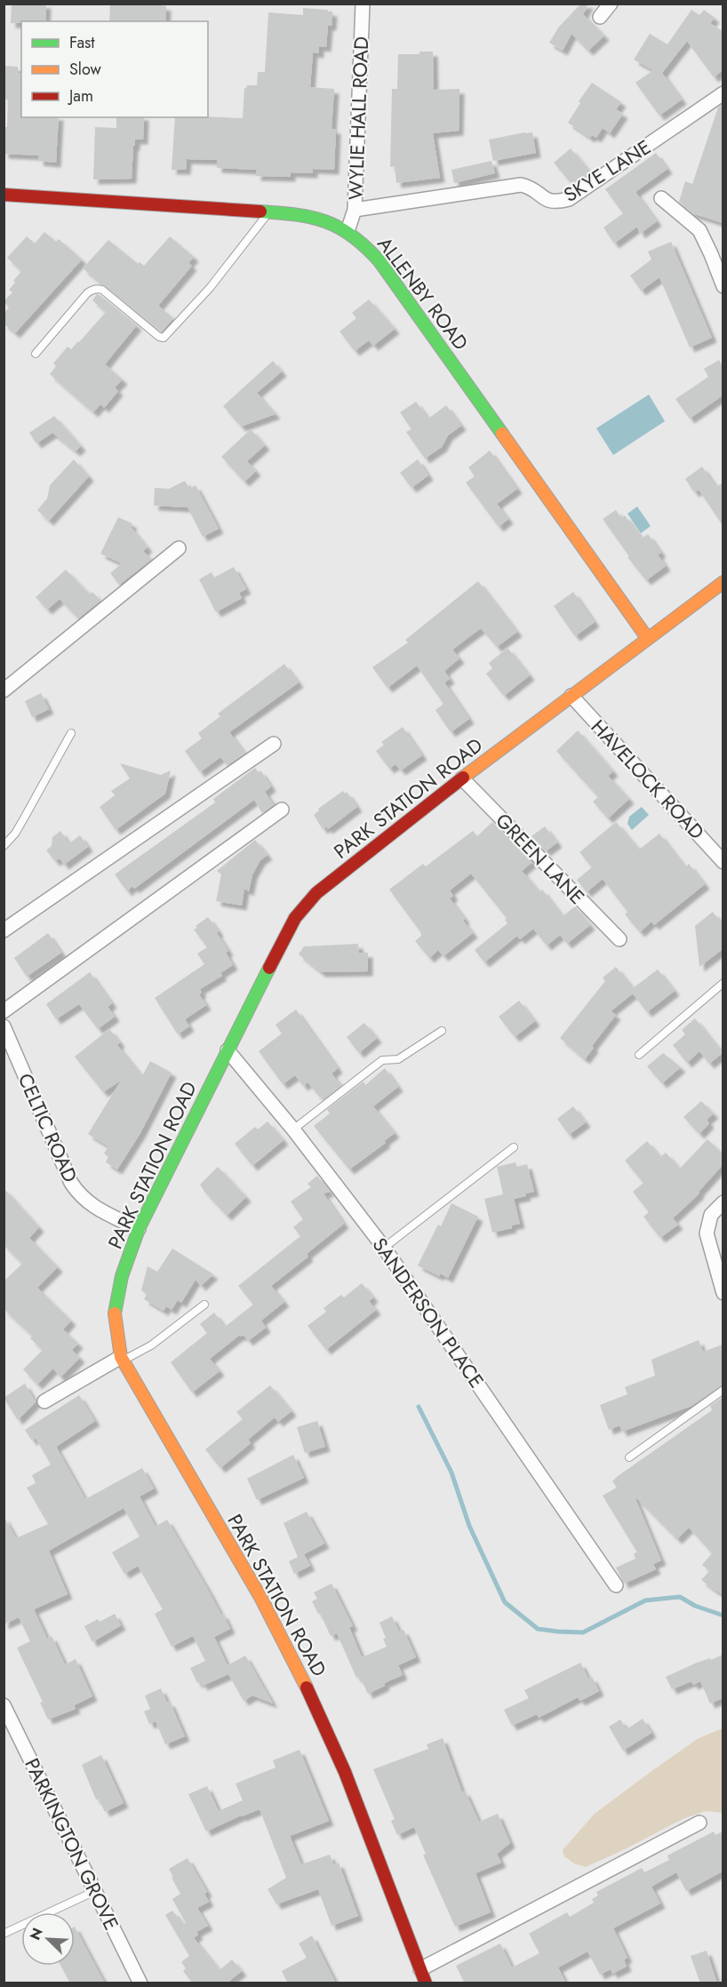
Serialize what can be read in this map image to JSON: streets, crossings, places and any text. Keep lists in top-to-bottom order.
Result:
{
  "streets": {
    "street": [
      "WYLIE HALL ROAD",
      "SKYE LANE",
      "ALLENBY ROAD",
      "HAVELOCK ROAD",
      "PARK STATION ROAD",
      "GREEN LANE",
      "CELTIC ROAD",
      "SANDERSON PLACE",
      "PARKINGTON GROVE"
    ]
  },
  "crossings": [
    ["WYLIE HALL ROAD", "SKYE LANE"],
    ["WYLIE HALL ROAD", "ALLENBY ROAD"],
    ["ALLENBY ROAD", "PARK STATION ROAD"],
    ["HAVELOCK ROAD", "PARK STATION ROAD"],
    ["PARK STATION ROAD", "GREEN LANE"],
    ["PARK STATION ROAD", "CELTIC ROAD"],
    ["PARK STATION ROAD", "SANDERSON PLACE"]
  ],
  "legend": ["Fast", "Slow", "Jam"],
  "north": "top left"
}
